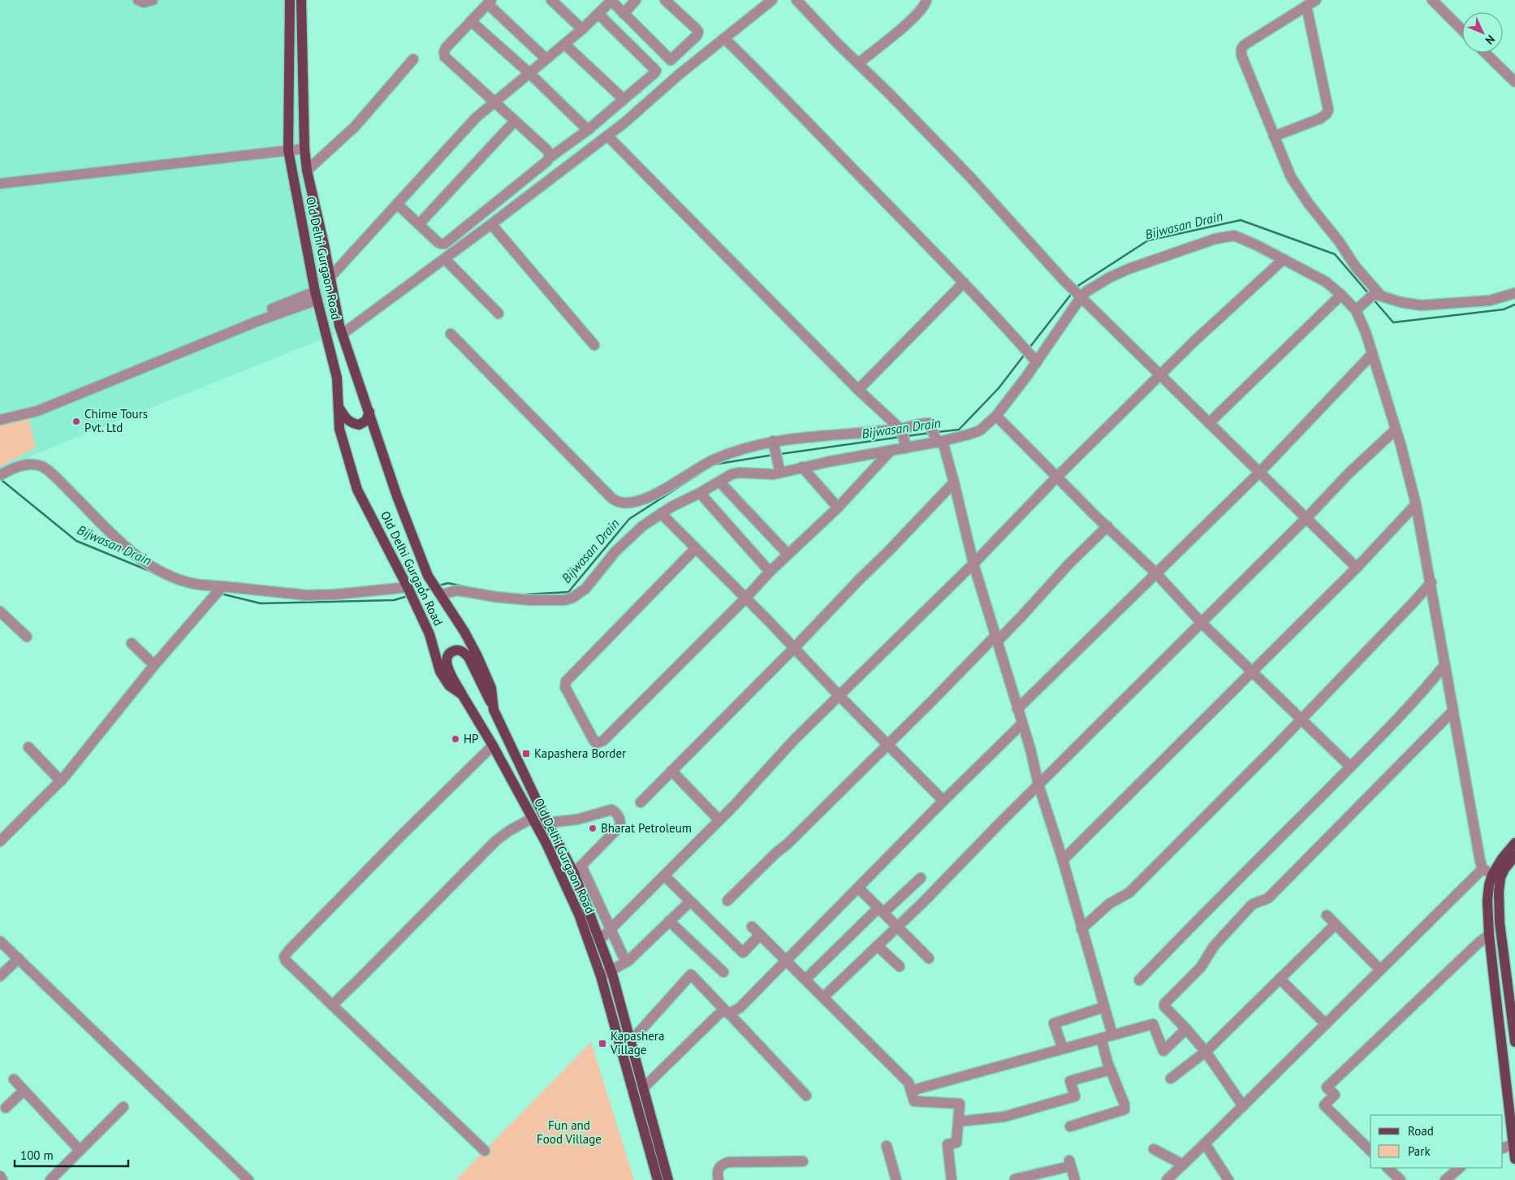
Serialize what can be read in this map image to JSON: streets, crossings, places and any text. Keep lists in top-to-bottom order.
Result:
{
  "streets": {
    "main road": ["Old Delhi Gurgaon Road"]
  },
  "water": ["Bijwasan Drain"],
  "parks": ["Fun and Food Village"],
  "places": {
    "other": ["Chime Tours Pvt. Ltd", "HP", "Bharat Petroleum"],
    "transit": ["Kapashera Border", "Kapashera Village"]
  },
  "legend": ["Road", "Park"],
  "scale_bar": "100 m",
  "north": "bottom right"
}
